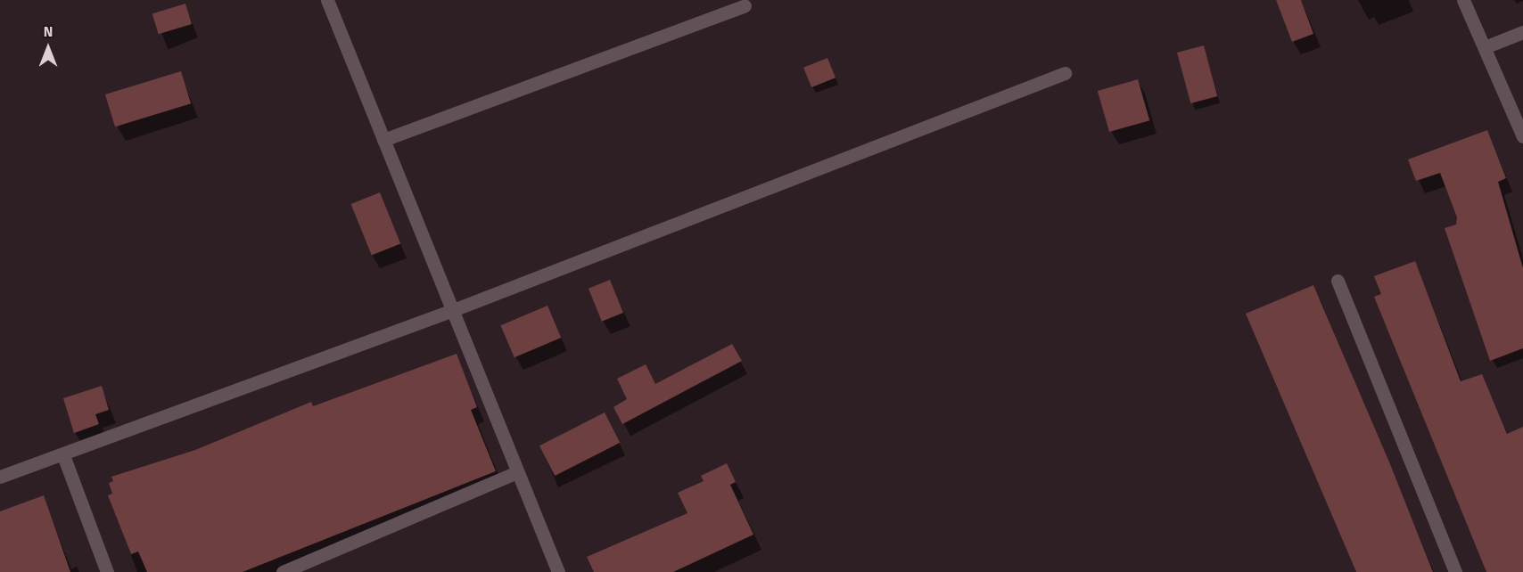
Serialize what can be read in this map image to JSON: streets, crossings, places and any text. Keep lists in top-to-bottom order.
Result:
{
  "north": "top"
}
